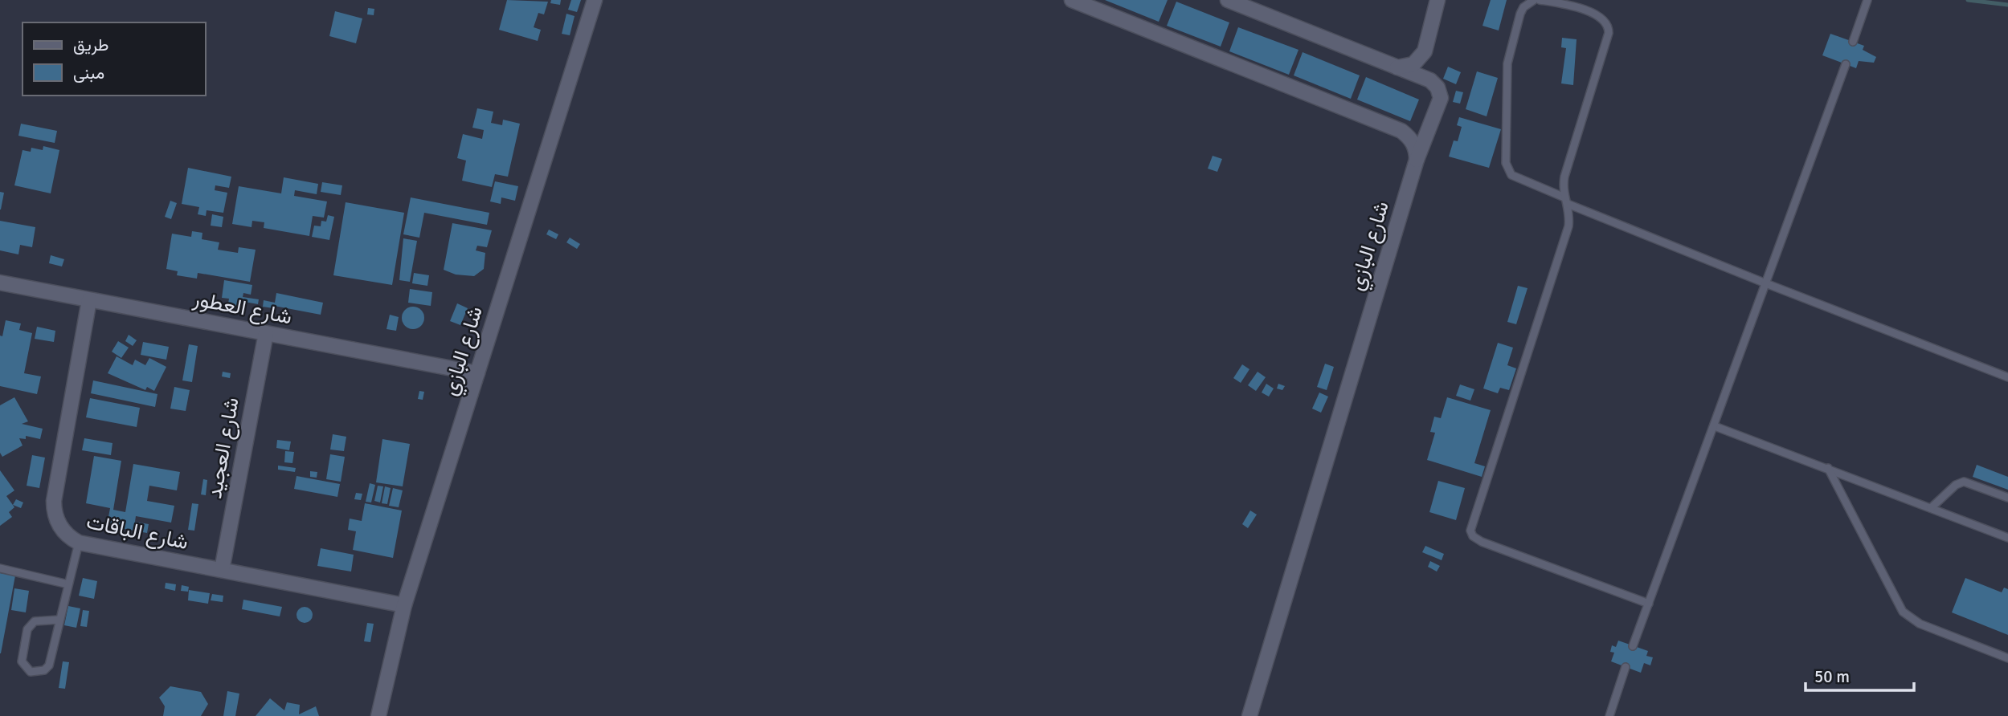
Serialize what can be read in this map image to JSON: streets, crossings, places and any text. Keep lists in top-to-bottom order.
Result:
{
  "streets": {
    "street": [
      "شارع البازي",
      "شارع العطور",
      "شارع العجيد",
      "شارع الباقات"
    ]
  },
  "crossings": [
    ["شارع البازي", "شارع العطور"],
    ["شارع البازي", "شارع الباقات"],
    ["شارع العطور", "شارع العجيد"],
    ["شارع العطور", "شارع الباقات"],
    ["شارع العجيد", "شارع الباقات"]
  ],
  "legend": ["طريق", "مبنى"],
  "scale_bar": "50 m"
}
